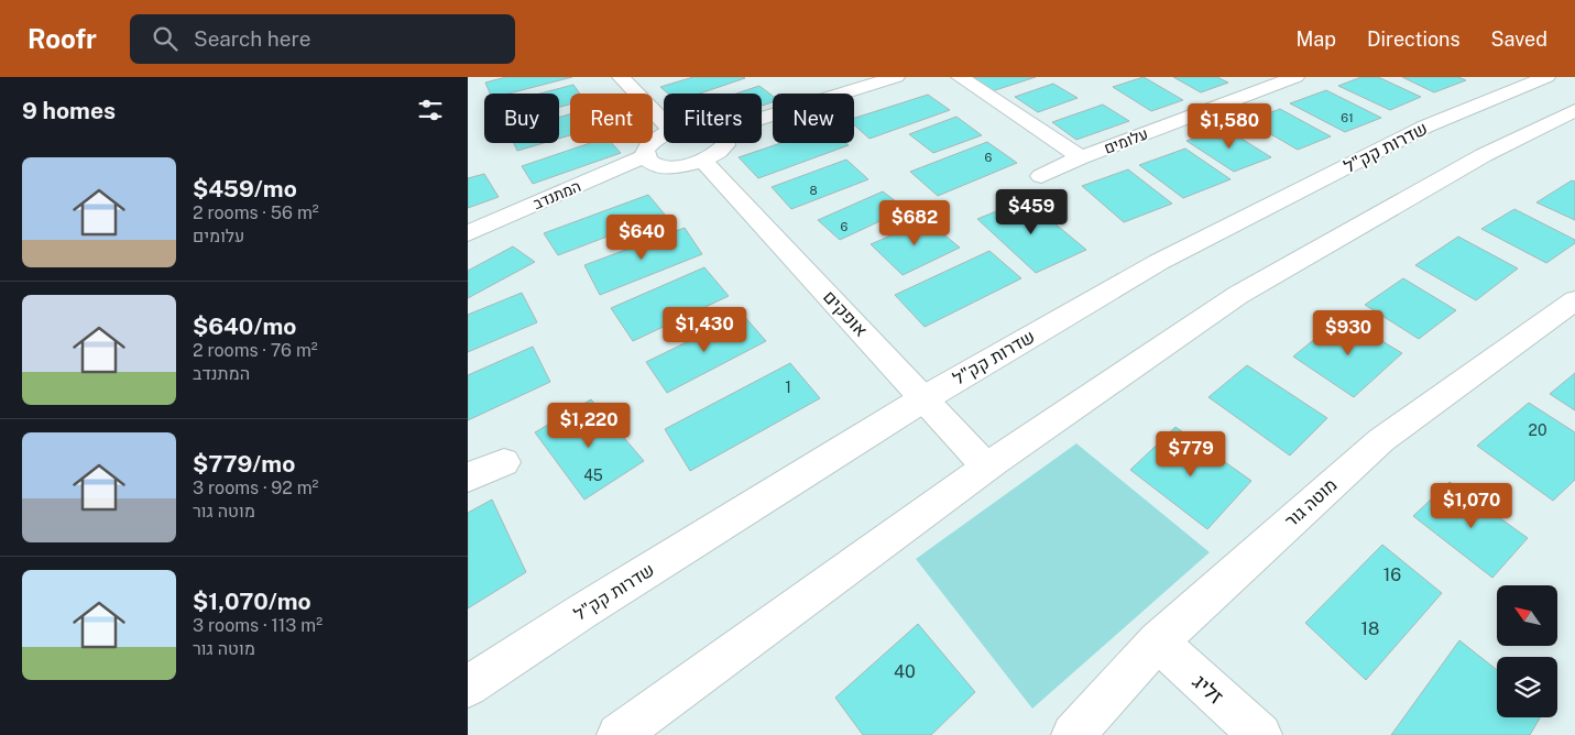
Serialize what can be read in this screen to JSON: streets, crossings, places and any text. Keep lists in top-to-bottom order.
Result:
{
  "streets": {
    "street": [
      "עלומים",
      "שדרות קק\"ל",
      "המתנדב",
      "אופקים",
      "מוטה גור",
      "זליג"
    ]
  },
  "crossings": [
    ["שדרות קק\"ל", "אופקים"],
    ["מוטה גור", "זליג"]
  ],
  "house_numbers": [
    "61",
    "6",
    "8",
    "6",
    "1",
    "20",
    "45",
    "16",
    "18",
    "40"
  ],
  "north": "top left",
  "page": {
    "header": "Roofr",
    "search": "Search here",
    "nav": ["Map", "Directions", "Saved"],
    "heading": "9 homes",
    "chip": [
      "Buy",
      "Rent",
      "Filters",
      "New"
    ],
    "price": [
      "$1,580",
      "$459",
      "$682",
      "$640",
      "$1,430",
      "$930",
      "$1,220",
      "$779",
      "$1,070"
    ],
    "list": [
      {
        "name": "$459/mo",
        "note": "2 rooms · 56 m² · עלומים"
      },
      {
        "name": "$640/mo",
        "note": "2 rooms · 76 m² · המתנדב"
      },
      {
        "name": "$779/mo",
        "note": "3 rooms · 92 m² · מוטה גור"
      },
      {
        "name": "$1,070/mo",
        "note": "3 rooms · 113 m² · מוטה גור"
      }
    ]
  }
}
